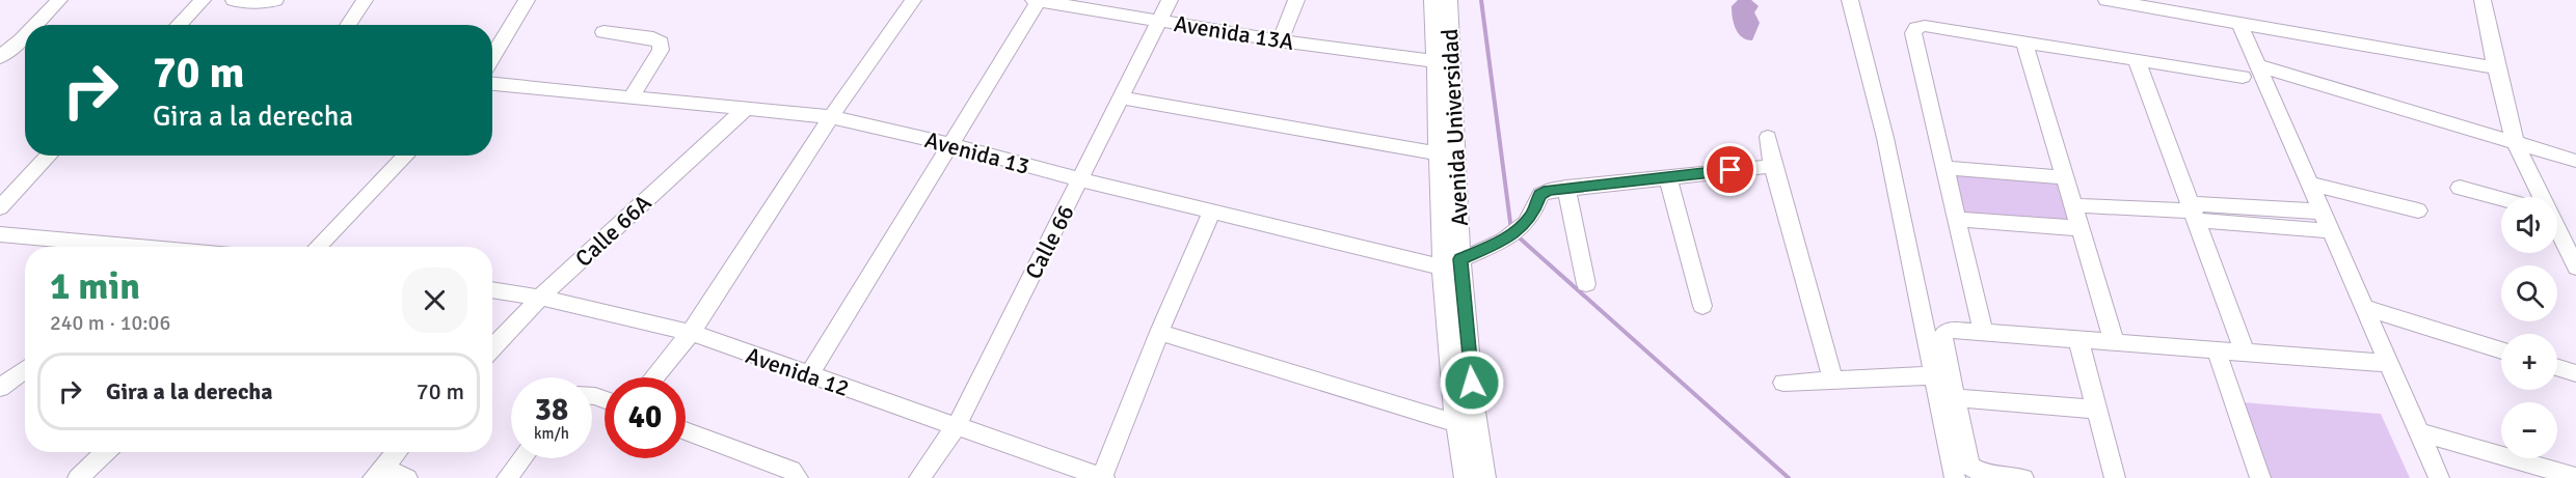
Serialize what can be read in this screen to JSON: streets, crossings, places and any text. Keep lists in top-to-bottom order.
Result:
{
  "streets": {
    "street": [
      "Avenida 13A",
      "Avenida Universidad",
      "Avenida 13",
      "Calle 66A",
      "Calle 66",
      "Avenida 12"
    ]
  },
  "crossings": [
    ["Avenida 13A", "Avenida Universidad"],
    ["Avenida 13A", "Calle 66"],
    ["Avenida Universidad", "Avenida 13"],
    ["Avenida 13", "Calle 66A"],
    ["Avenida 13", "Calle 66"],
    ["Calle 66A", "Avenida 12"],
    ["Calle 66", "Avenida 12"]
  ],
  "page": {
    "turn": ["70 m", "Gira a la derecha"],
    "map_buttons": ["+", "−"],
    "heading": ["1 min", "240 m · 10:06"],
    "list": [
      {
        "name": "Gira a la derecha",
        "value": "70 m"
      }
    ],
    "speed": "38 km/h",
    "limit": "40"
  }
}
